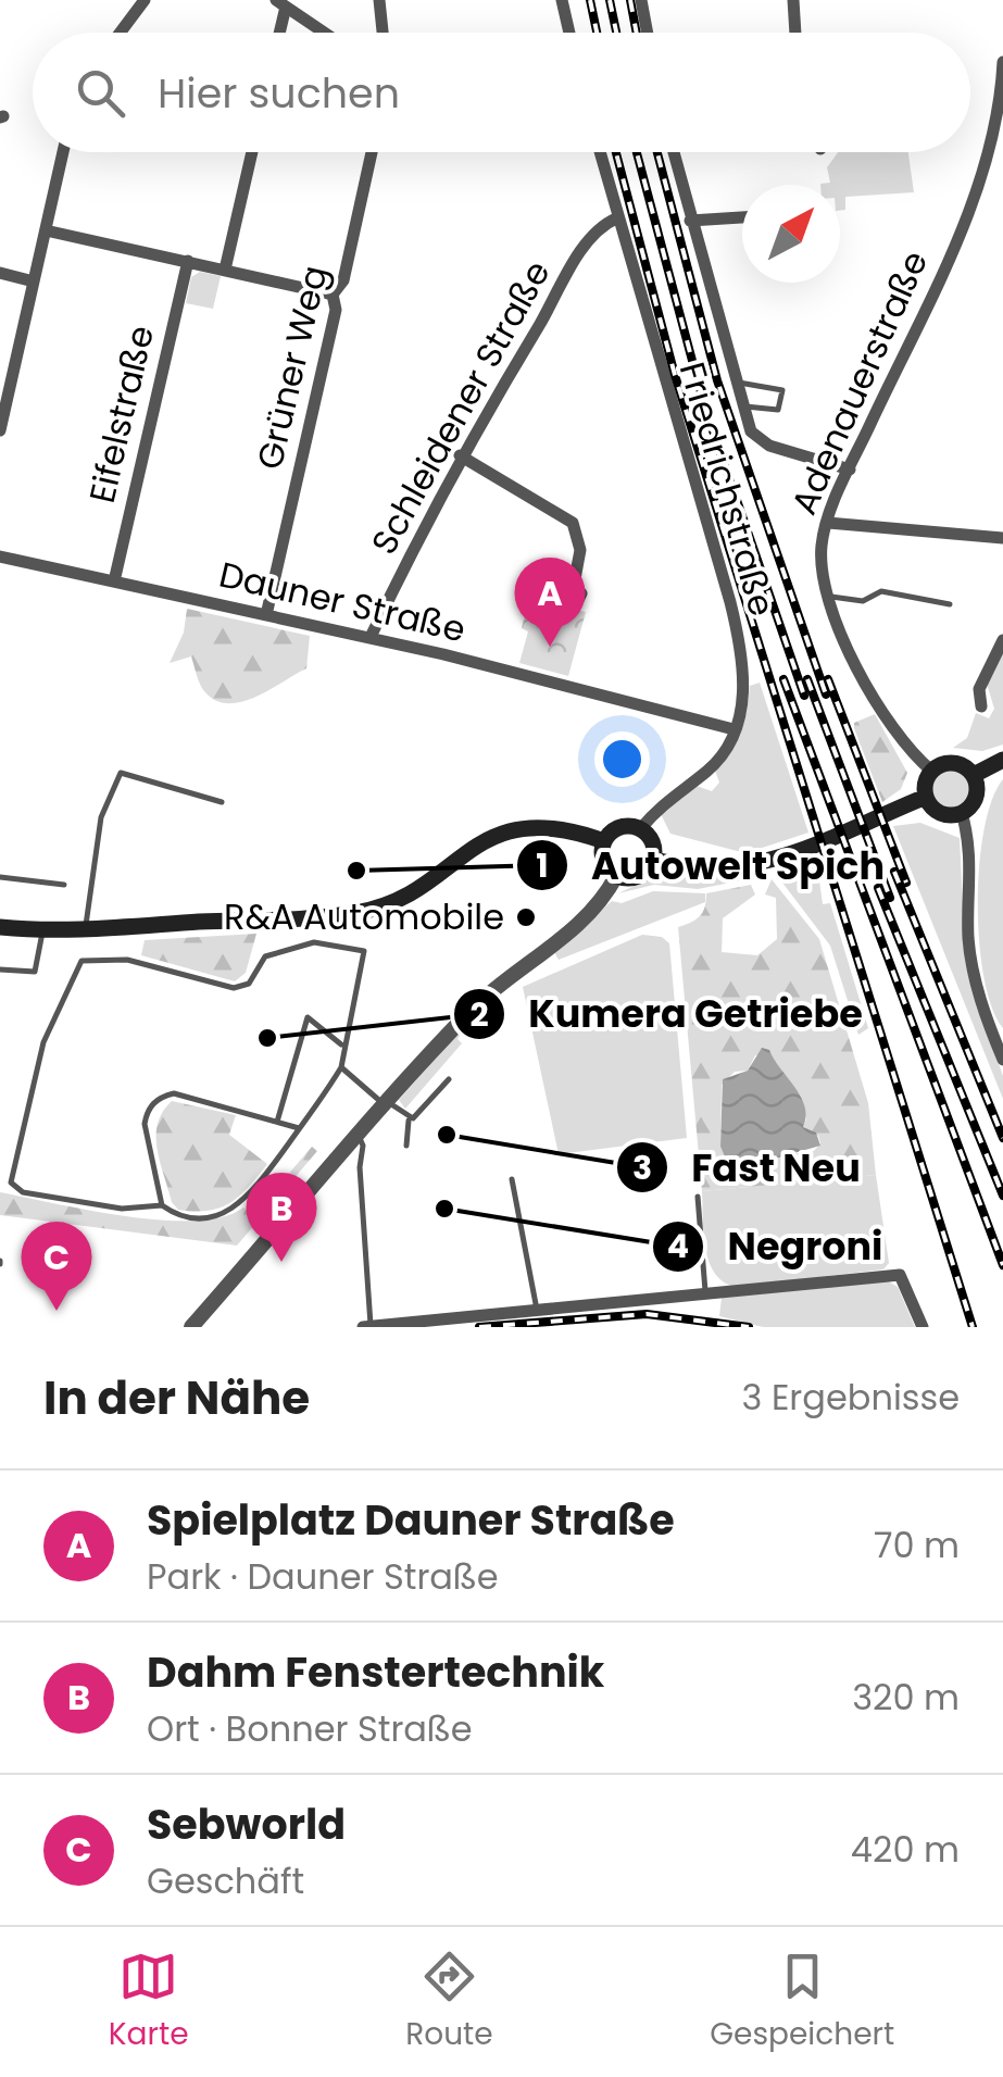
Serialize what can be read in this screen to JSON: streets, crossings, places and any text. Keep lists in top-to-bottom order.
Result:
{
  "streets": {
    "street": [
      "Grüner Weg",
      "Adenauerstraße",
      "Schleidener Straße",
      "Eifelstraße",
      "Friedrichstraße",
      "Dauner Straße"
    ]
  },
  "crossings": [
    ["Grüner Weg", "Dauner Straße"],
    ["Schleidener Straße", "Friedrichstraße"],
    ["Schleidener Straße", "Dauner Straße"],
    ["Eifelstraße", "Dauner Straße"],
    ["Friedrichstraße", "Dauner Straße"]
  ],
  "places": [
    "Autowelt Spich",
    "R&A Automobile",
    "Kumera Getriebe",
    "Fast Neu",
    "Negroni"
  ],
  "north": "top right",
  "page": {
    "search": "Hier suchen",
    "pins": ["A", "B", "C"],
    "heading": ["In der Nähe", "3 Ergebnisse"],
    "list": [
      {
        "mark": "A",
        "name": "Spielplatz Dauner Straße",
        "note": "Park · Dauner Straße",
        "value": "70 m"
      },
      {
        "mark": "B",
        "name": "Dahm Fenstertechnik",
        "note": "Ort · Bonner Straße",
        "value": "320 m"
      },
      {
        "mark": "C",
        "name": "Sebworld",
        "note": "Geschäft",
        "value": "420 m"
      }
    ],
    "nav": ["Karte", "Route", "Gespeichert"]
  }
}
